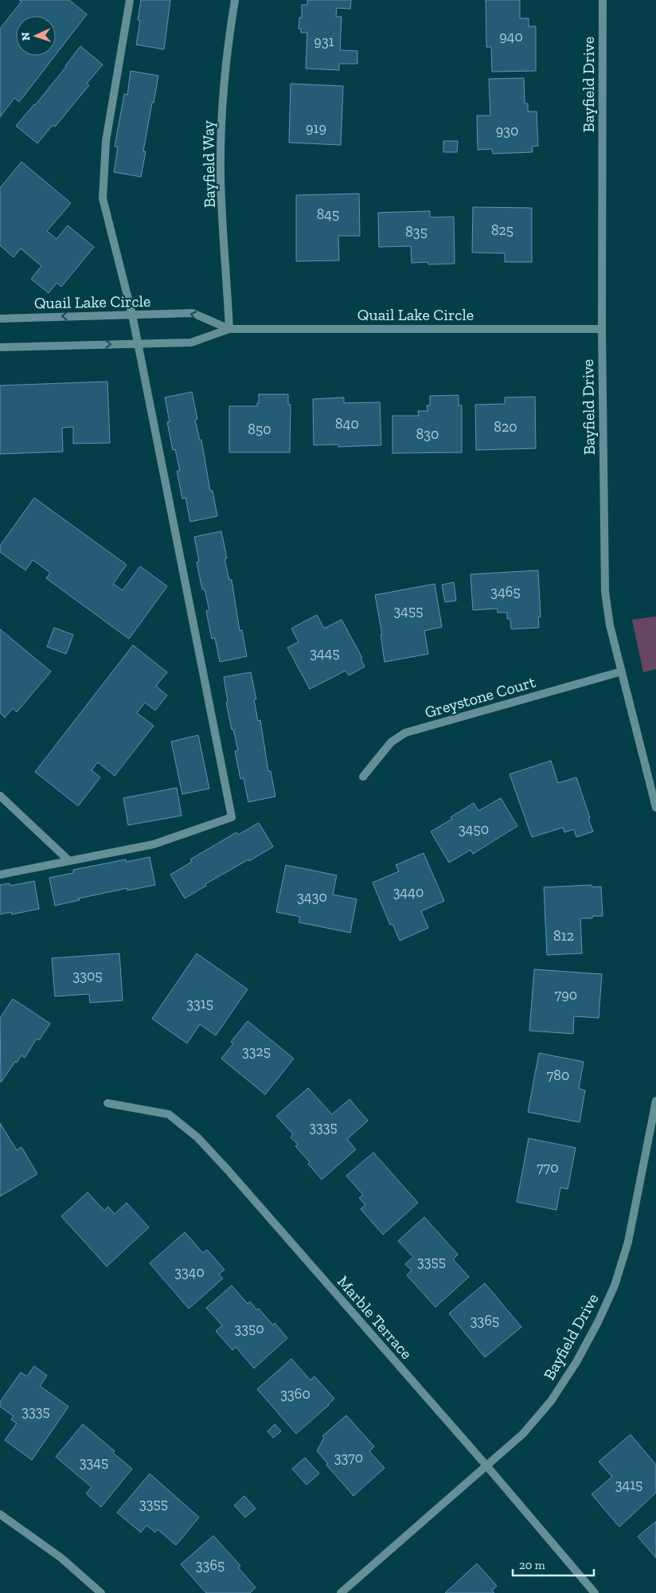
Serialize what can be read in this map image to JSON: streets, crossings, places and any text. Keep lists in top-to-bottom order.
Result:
{
  "streets": {
    "street": [
      "Bayfield Drive",
      "Bayfield Way",
      "Quail Lake Circle",
      "Greystone Court",
      "Marble Terrace"
    ]
  },
  "crossings": [
    ["Bayfield Drive", "Quail Lake Circle"],
    ["Bayfield Drive", "Greystone Court"],
    ["Bayfield Drive", "Marble Terrace"],
    ["Bayfield Way", "Quail Lake Circle"]
  ],
  "house_numbers": [
    "940",
    "931",
    "919",
    "930",
    "845",
    "825",
    "835",
    "840",
    "820",
    "850",
    "830",
    "3465",
    "3455",
    "3445",
    "3450",
    "3440",
    "3430",
    "812",
    "3305",
    "790",
    "3315",
    "3325",
    "780",
    "3335",
    "770",
    "3355",
    "3340",
    "3365",
    "3350",
    "3360",
    "3335",
    "3370",
    "3345",
    "3415",
    "3355",
    "3365"
  ],
  "scale_bar": "20 m",
  "north": "left"
}
